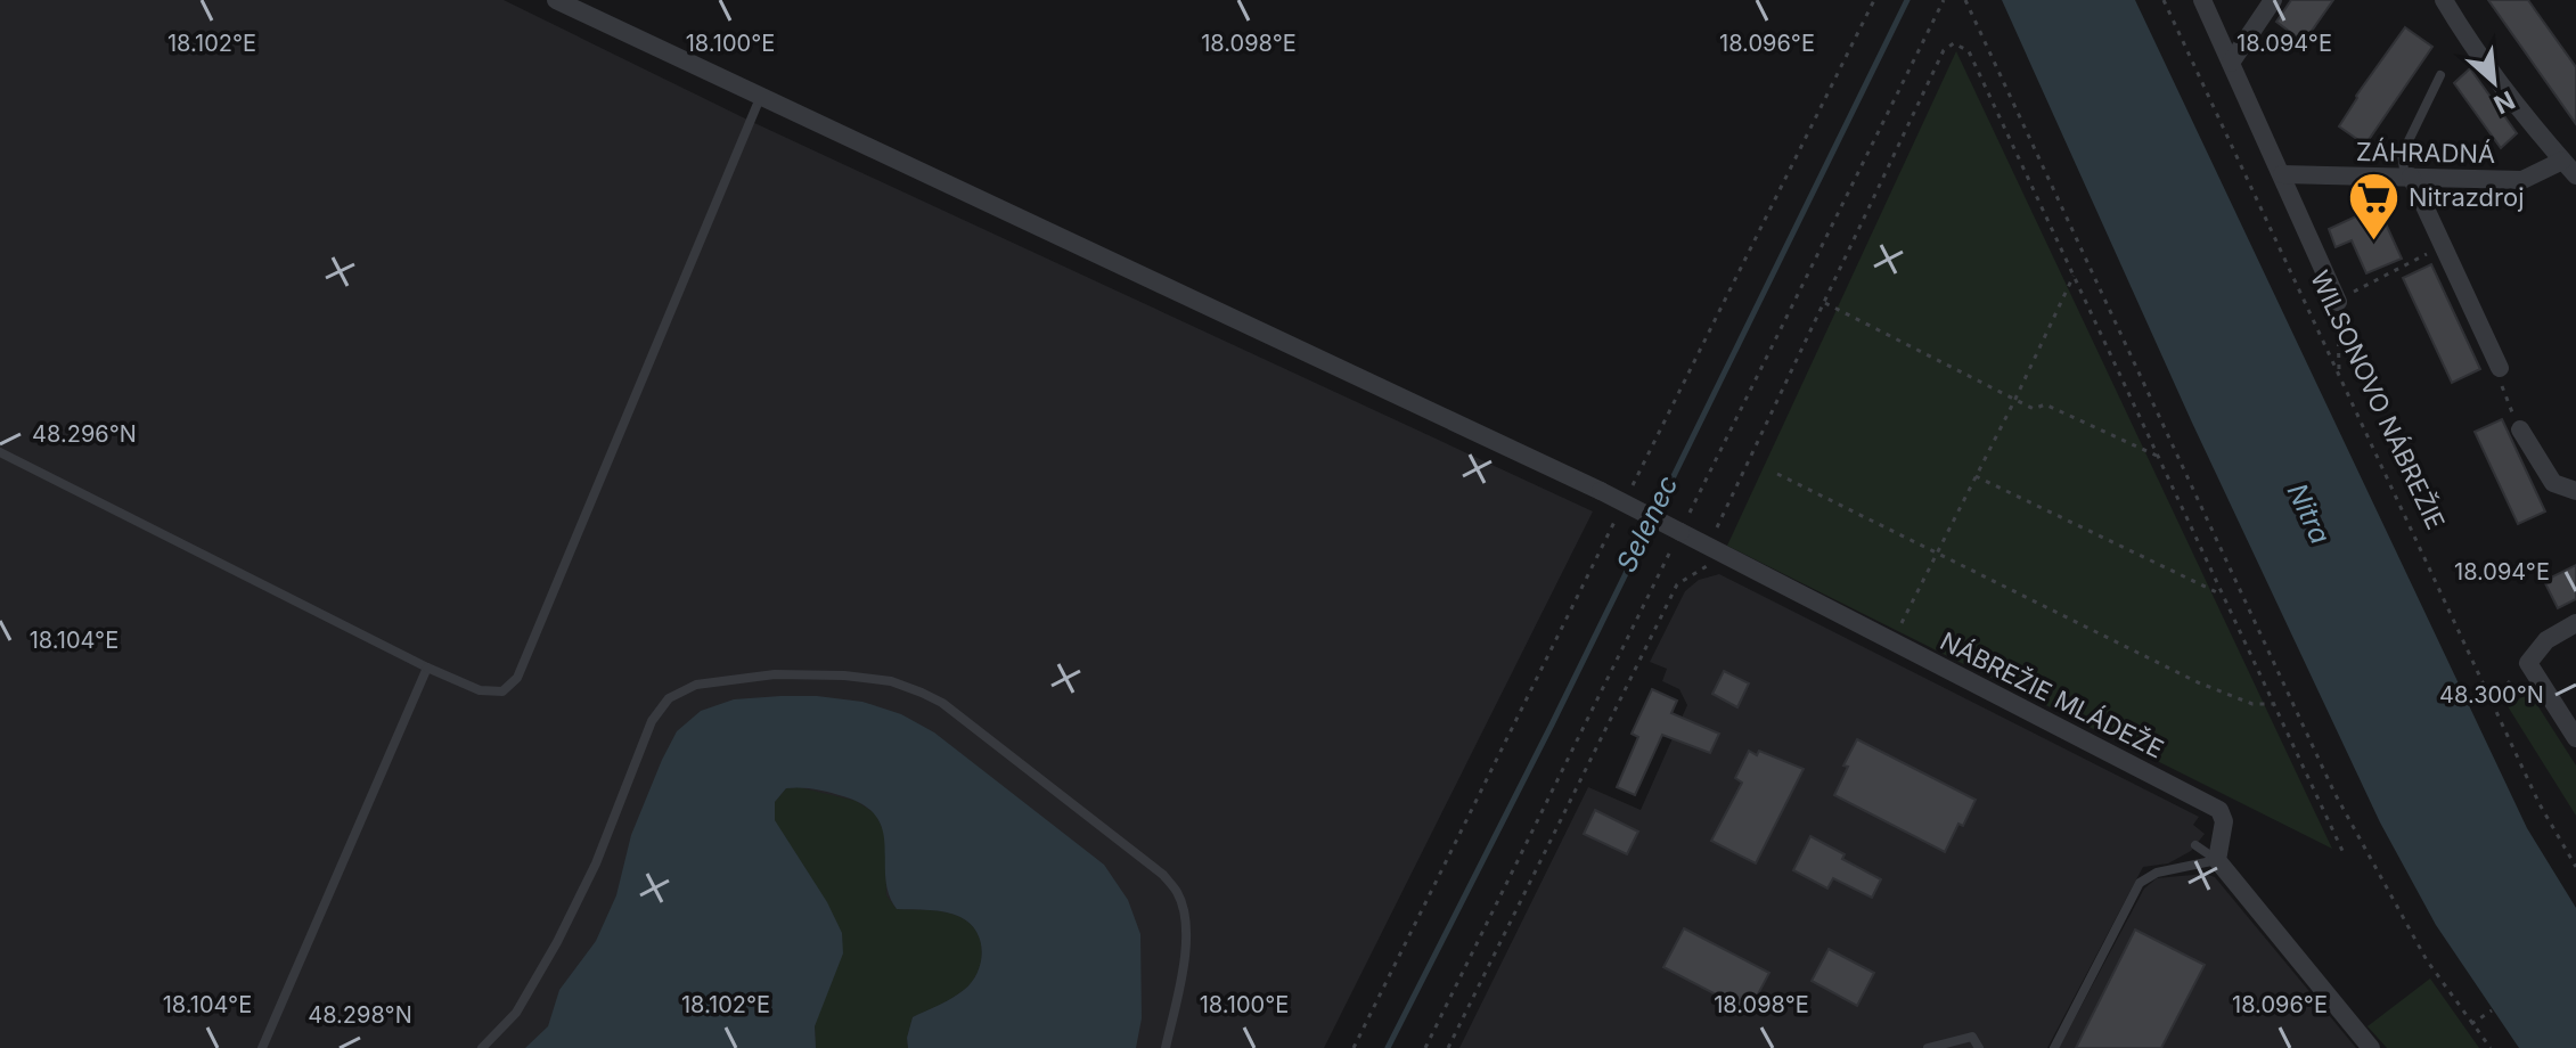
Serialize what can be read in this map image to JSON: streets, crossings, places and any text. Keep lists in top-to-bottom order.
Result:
{
  "streets": {
    "street": ["ZÁHRADNÁ", "WILSONOVO NÁBREŽIE", "NÁBREŽIE MLÁDEŽE"]
  },
  "crossings": [
    ["ZÁHRADNÁ", "WILSONOVO NÁBREŽIE"]
  ],
  "water": ["Nitra", "Selenec"],
  "places": {
    "supermarket": ["Nitrazdroj"]
  },
  "north": "bottom right",
  "coordinates": [
    "18.102°E",
    "18.100°E",
    "18.098°E",
    "18.096°E",
    "18.094°E",
    "48.296°N",
    "18.104°E",
    "48.300°N",
    "48.298°N"
  ]
}
